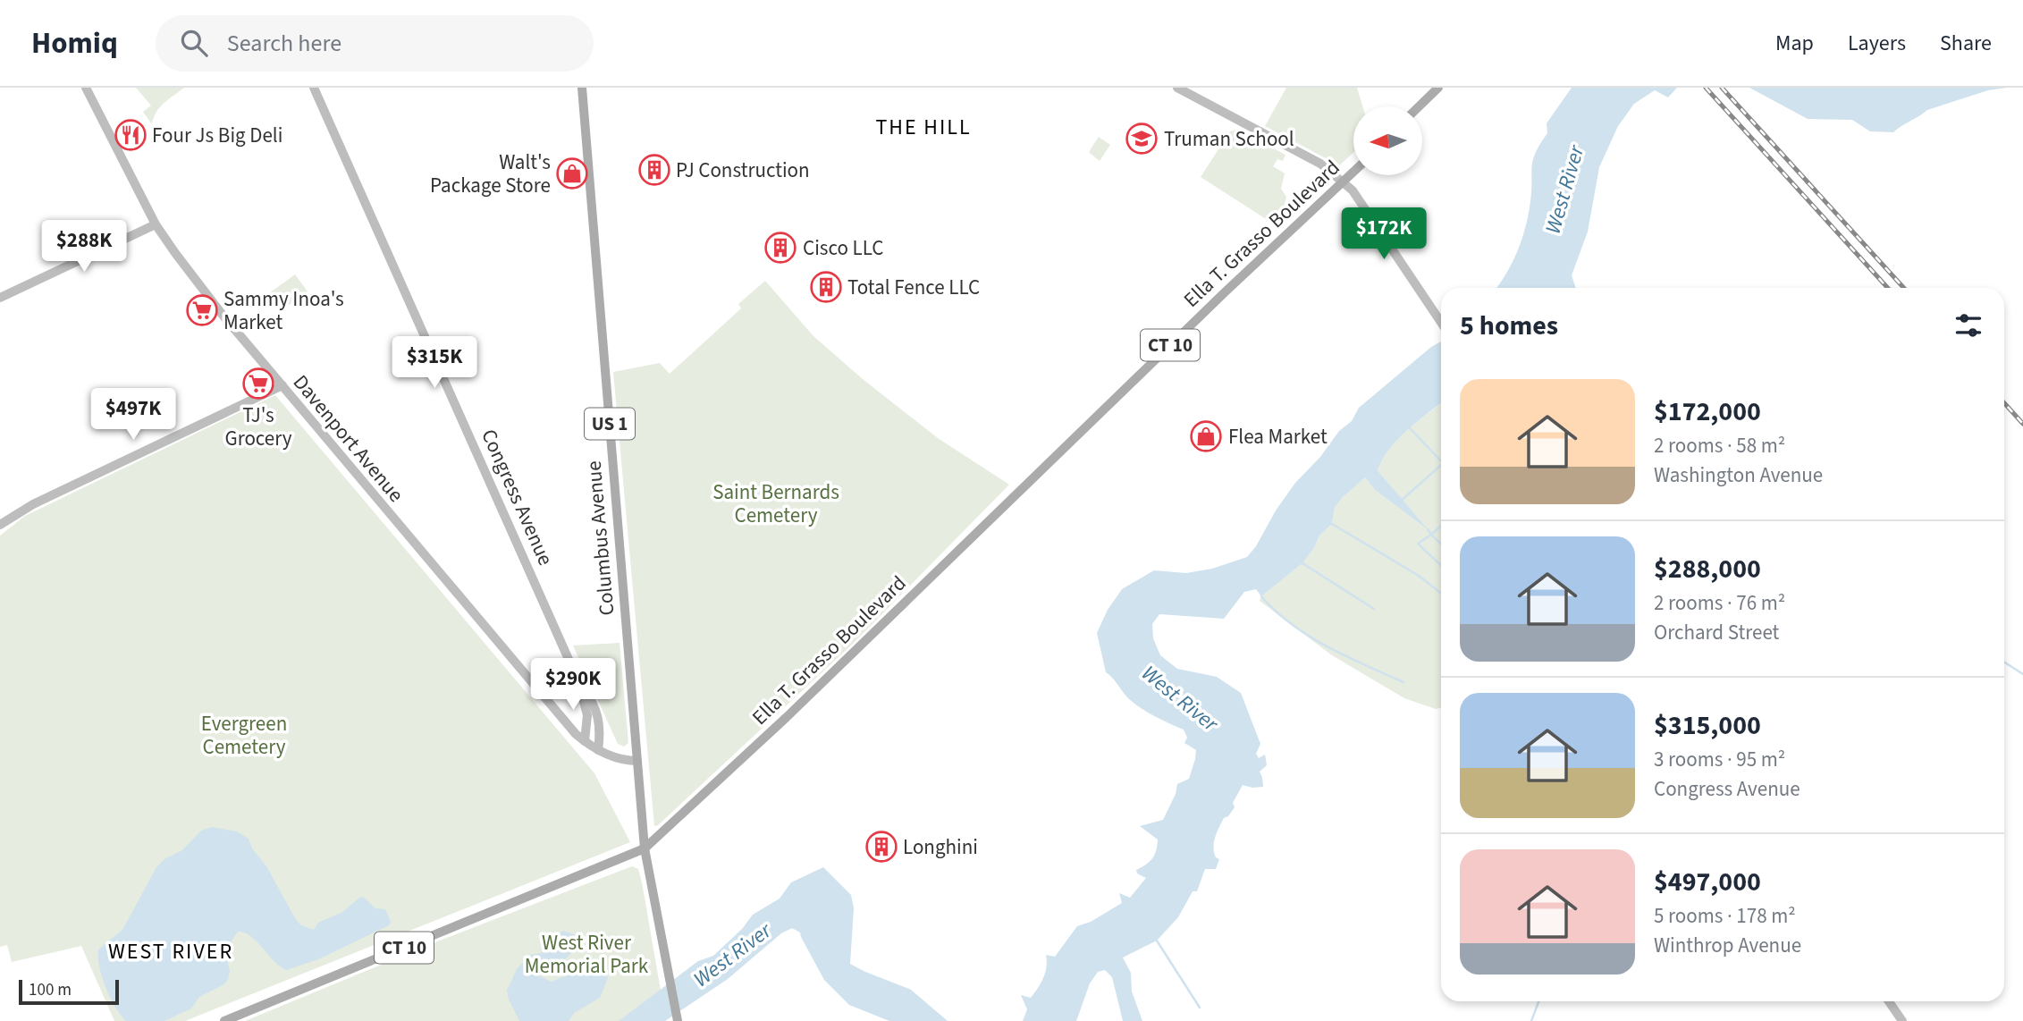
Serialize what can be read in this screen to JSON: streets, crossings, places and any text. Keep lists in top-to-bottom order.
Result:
{
  "streets": {
    "main road": [
      "Ella T. Grasso Boulevard",
      "CT 10",
      "US 1",
      "Davenport Avenue",
      "Congress Avenue",
      "Columbus Avenue"
    ]
  },
  "crossings": [
    ["Ella T. Grasso Boulevard", "US 1"],
    ["US 1", "Davenport Avenue"],
    ["US 1", "Columbus Avenue"],
    ["Davenport Avenue", "Congress Avenue"],
    ["Davenport Avenue", "Columbus Avenue"]
  ],
  "districts": ["THE HILL", "WEST RIVER"],
  "water": ["West River"],
  "parks": ["Saint Bernards Cemetery", "Evergreen Cemetery", "West River Memorial Park"],
  "places": {
    "restaurant": ["Four Js Big Deli"],
    "school or university": ["Truman School"],
    "building": [
      "PJ Construction",
      "Cisco LLC",
      "Total Fence LLC",
      "Longhini"
    ],
    "shop": ["Walt's Package Store", "Flea Market"],
    "supermarket": ["Sammy Inoa's Market", "TJ's Grocery"]
  },
  "scale_bar": "100 m",
  "north": "left",
  "page": {
    "header": "Homiq",
    "search": "Search here",
    "nav": ["Map", "Layers", "Share"],
    "price": [
      "$172K",
      "$288K",
      "$315K",
      "$497K",
      "$290K"
    ],
    "heading": "5 homes",
    "list": [
      {
        "name": "$172,000",
        "note": "2 rooms · 58 m² · Washington Avenue"
      },
      {
        "name": "$288,000",
        "note": "2 rooms · 76 m² · Orchard Street"
      },
      {
        "name": "$315,000",
        "note": "3 rooms · 95 m² · Congress Avenue"
      },
      {
        "name": "$497,000",
        "note": "5 rooms · 178 m² · Winthrop Avenue"
      }
    ],
    "scale": "100 m"
  }
}
